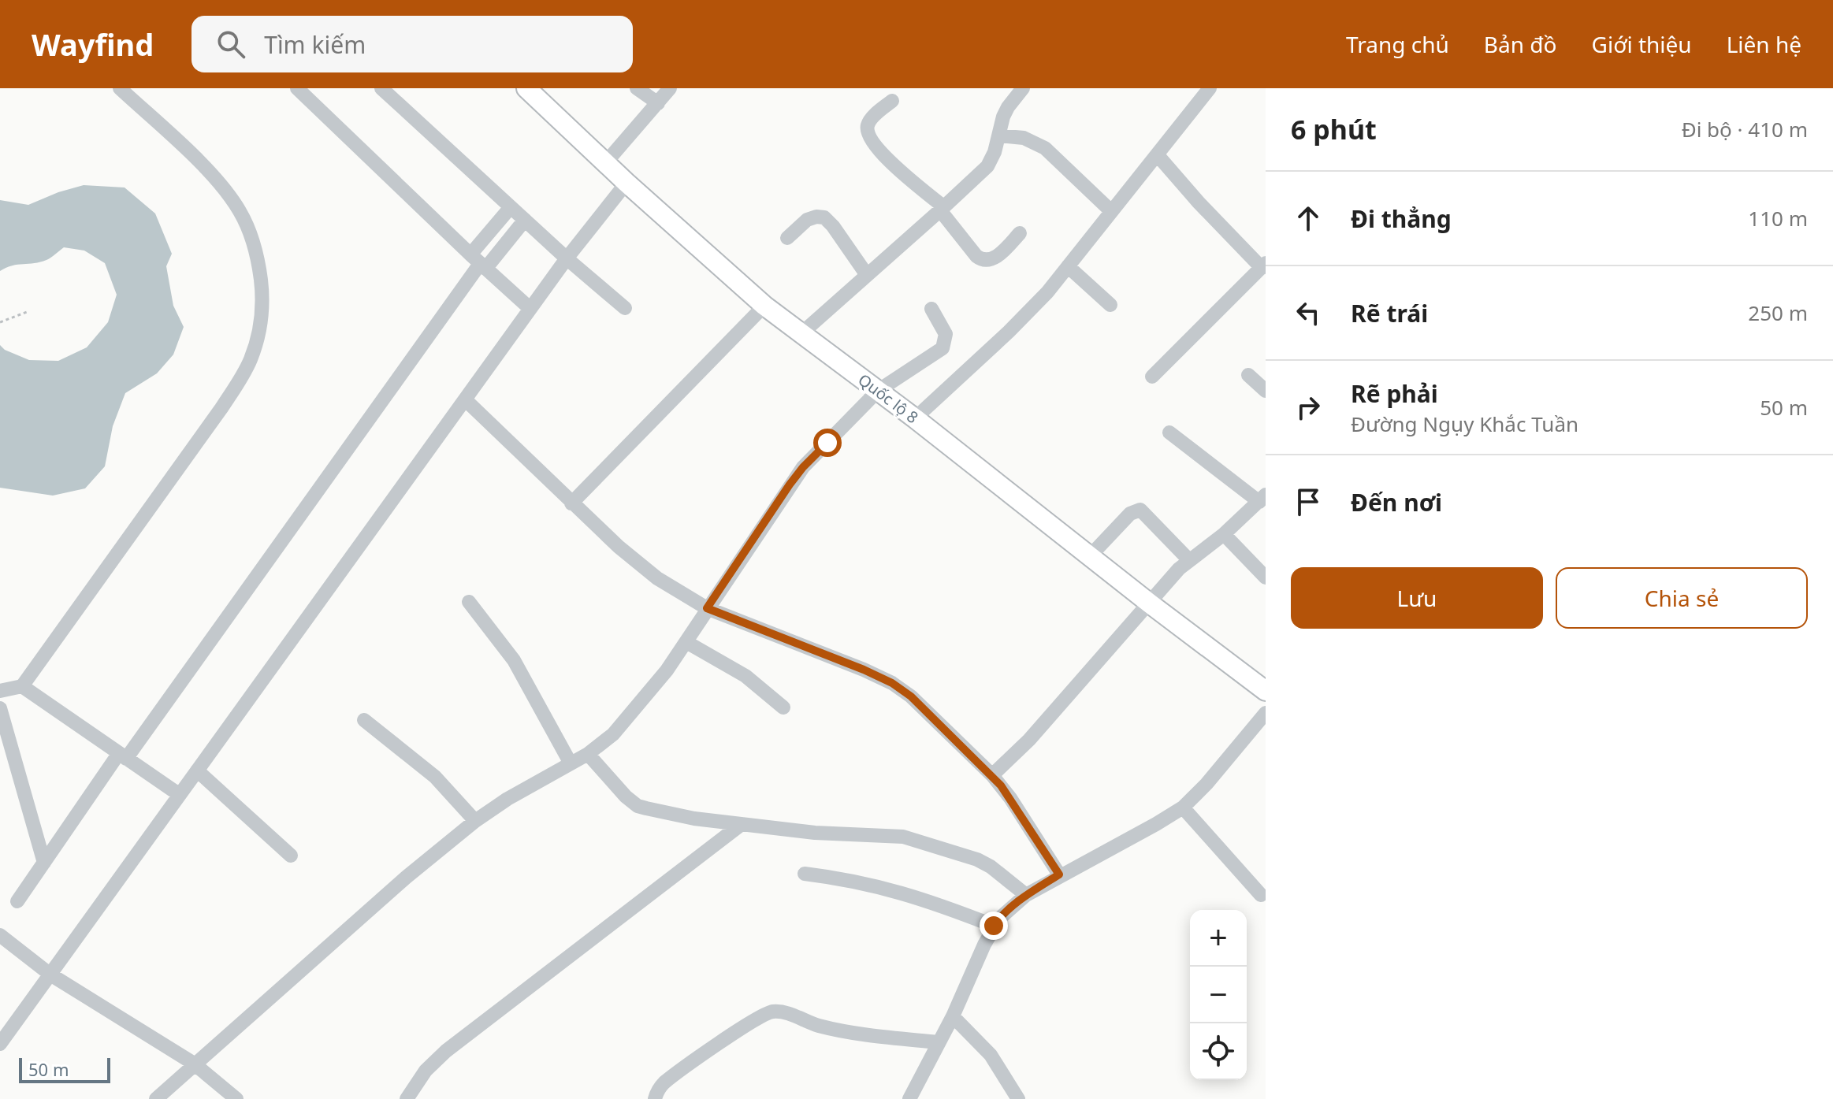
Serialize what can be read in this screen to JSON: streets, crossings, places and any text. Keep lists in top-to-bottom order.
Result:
{
  "streets": {
    "highway": ["Quốc lộ 8"]
  },
  "scale_bar": "50 m",
  "page": {
    "header": "Wayfind",
    "search": "Tìm kiếm",
    "nav": [
      "Trang chủ",
      "Bản đồ",
      "Giới thiệu",
      "Liên hệ"
    ],
    "heading": ["6 phút", "Đi bộ · 410 m"],
    "list": [
      ["Đi thẳng", "110 m"],
      ["Rẽ trái", "250 m"],
      ["Rẽ phải", "Đường Ngụy Khắc Tuần", "50 m"],
      "Đến nơi"
    ],
    "buttons": ["Lưu", "Chia sẻ"],
    "map_buttons": ["+", "−"],
    "scale": "50 m"
  }
}
